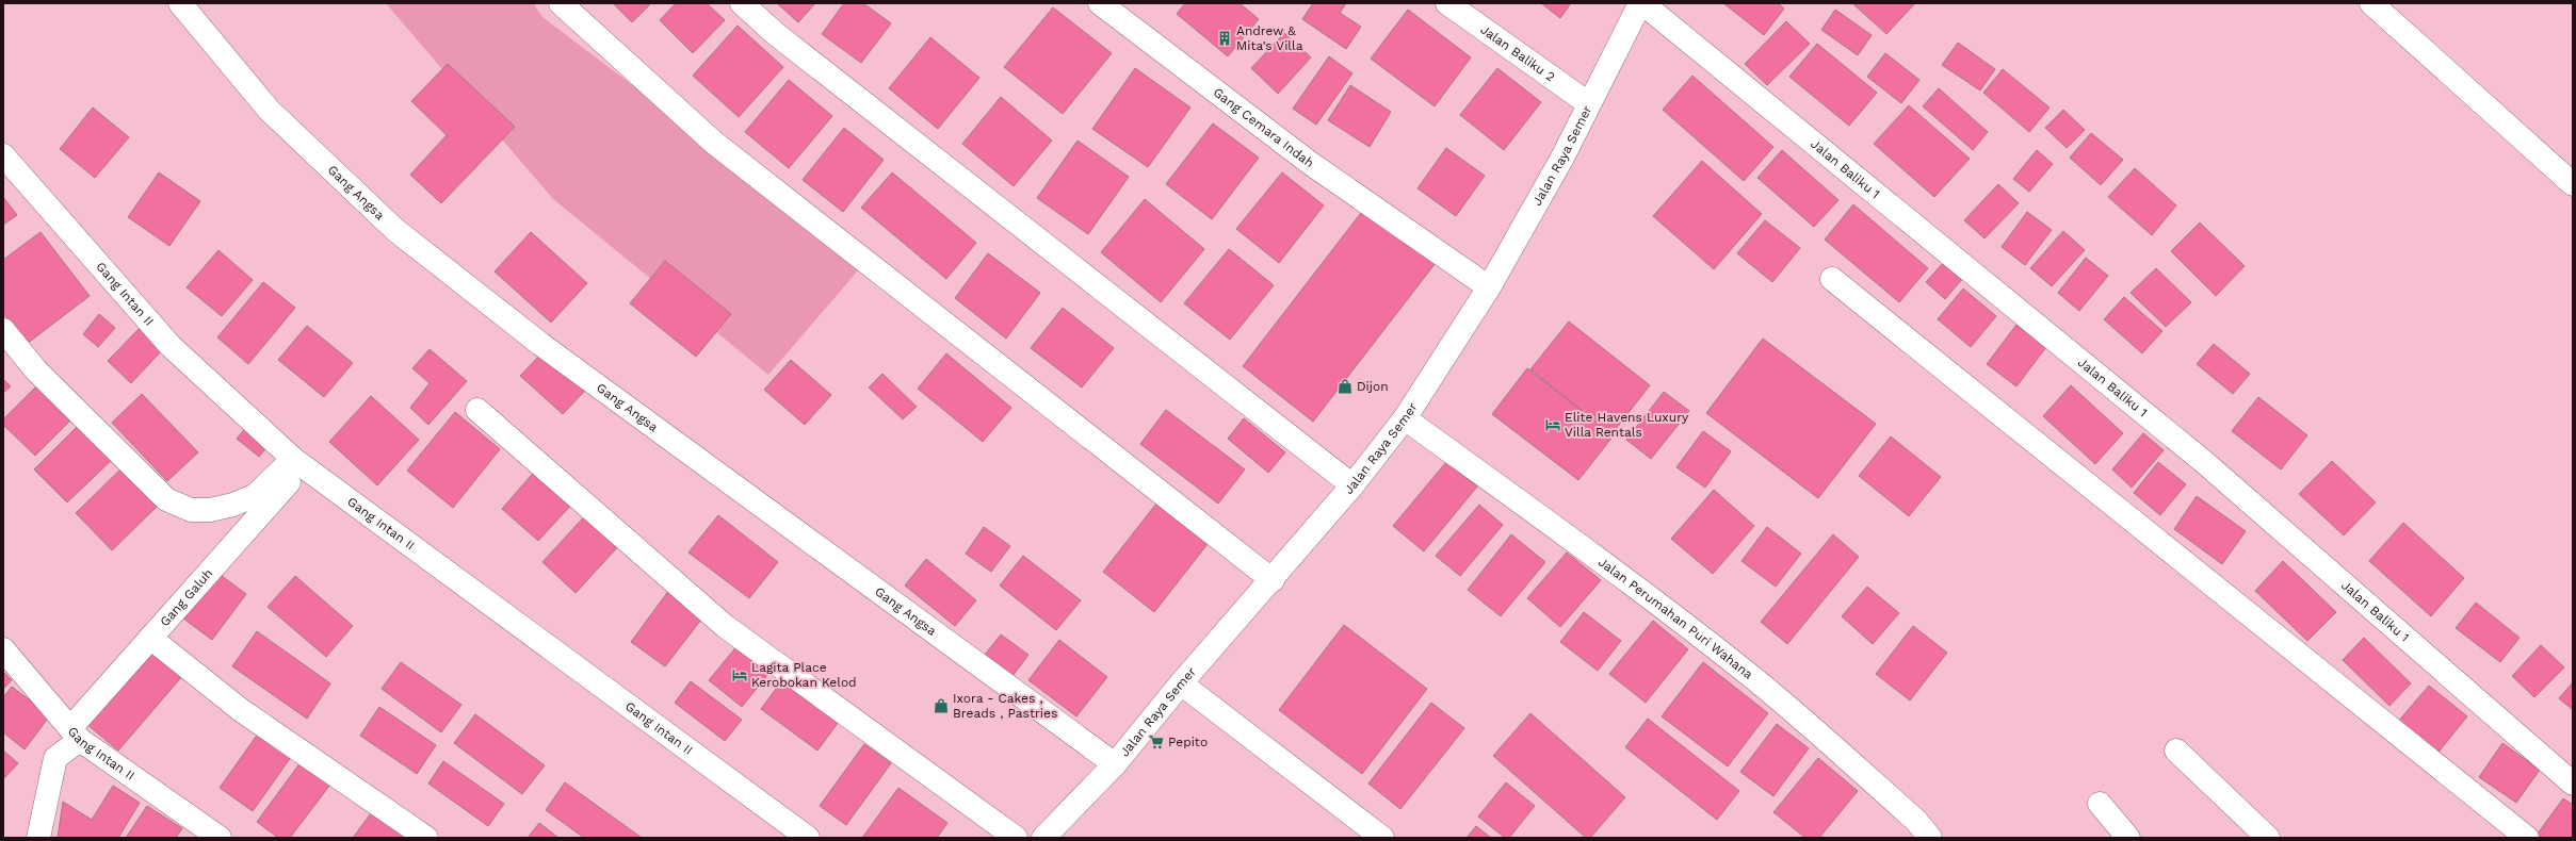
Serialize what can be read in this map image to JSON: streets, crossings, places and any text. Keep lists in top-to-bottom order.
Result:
{
  "streets": {
    "street": [
      "Jalan Baliku 2",
      "Gang Cemara Indah",
      "Jalan Raya Semer",
      "Jalan Baliku 1",
      "Gang Angsa",
      "Gang Intan II",
      "Gang Galuh",
      "Jalan Perumahan Puri Wahana"
    ]
  },
  "crossings": [
    ["Jalan Baliku 2", "Jalan Raya Semer"],
    ["Gang Cemara Indah", "Jalan Raya Semer"],
    ["Jalan Raya Semer", "Jalan Baliku 1"],
    ["Jalan Raya Semer", "Gang Angsa"],
    ["Jalan Raya Semer", "Jalan Perumahan Puri Wahana"],
    ["Gang Intan II", "Gang Galuh"]
  ],
  "places": {
    "building": ["Andrew & Mita's Villa"],
    "shop": ["Dijon", "Ixora - Cakes , Breads , Pastries"],
    "hotel": ["Elite Havens Luxury Villa Rentals", "Lagita Place Kerobokan Kelod"],
    "supermarket": ["Pepito"]
  }
}
